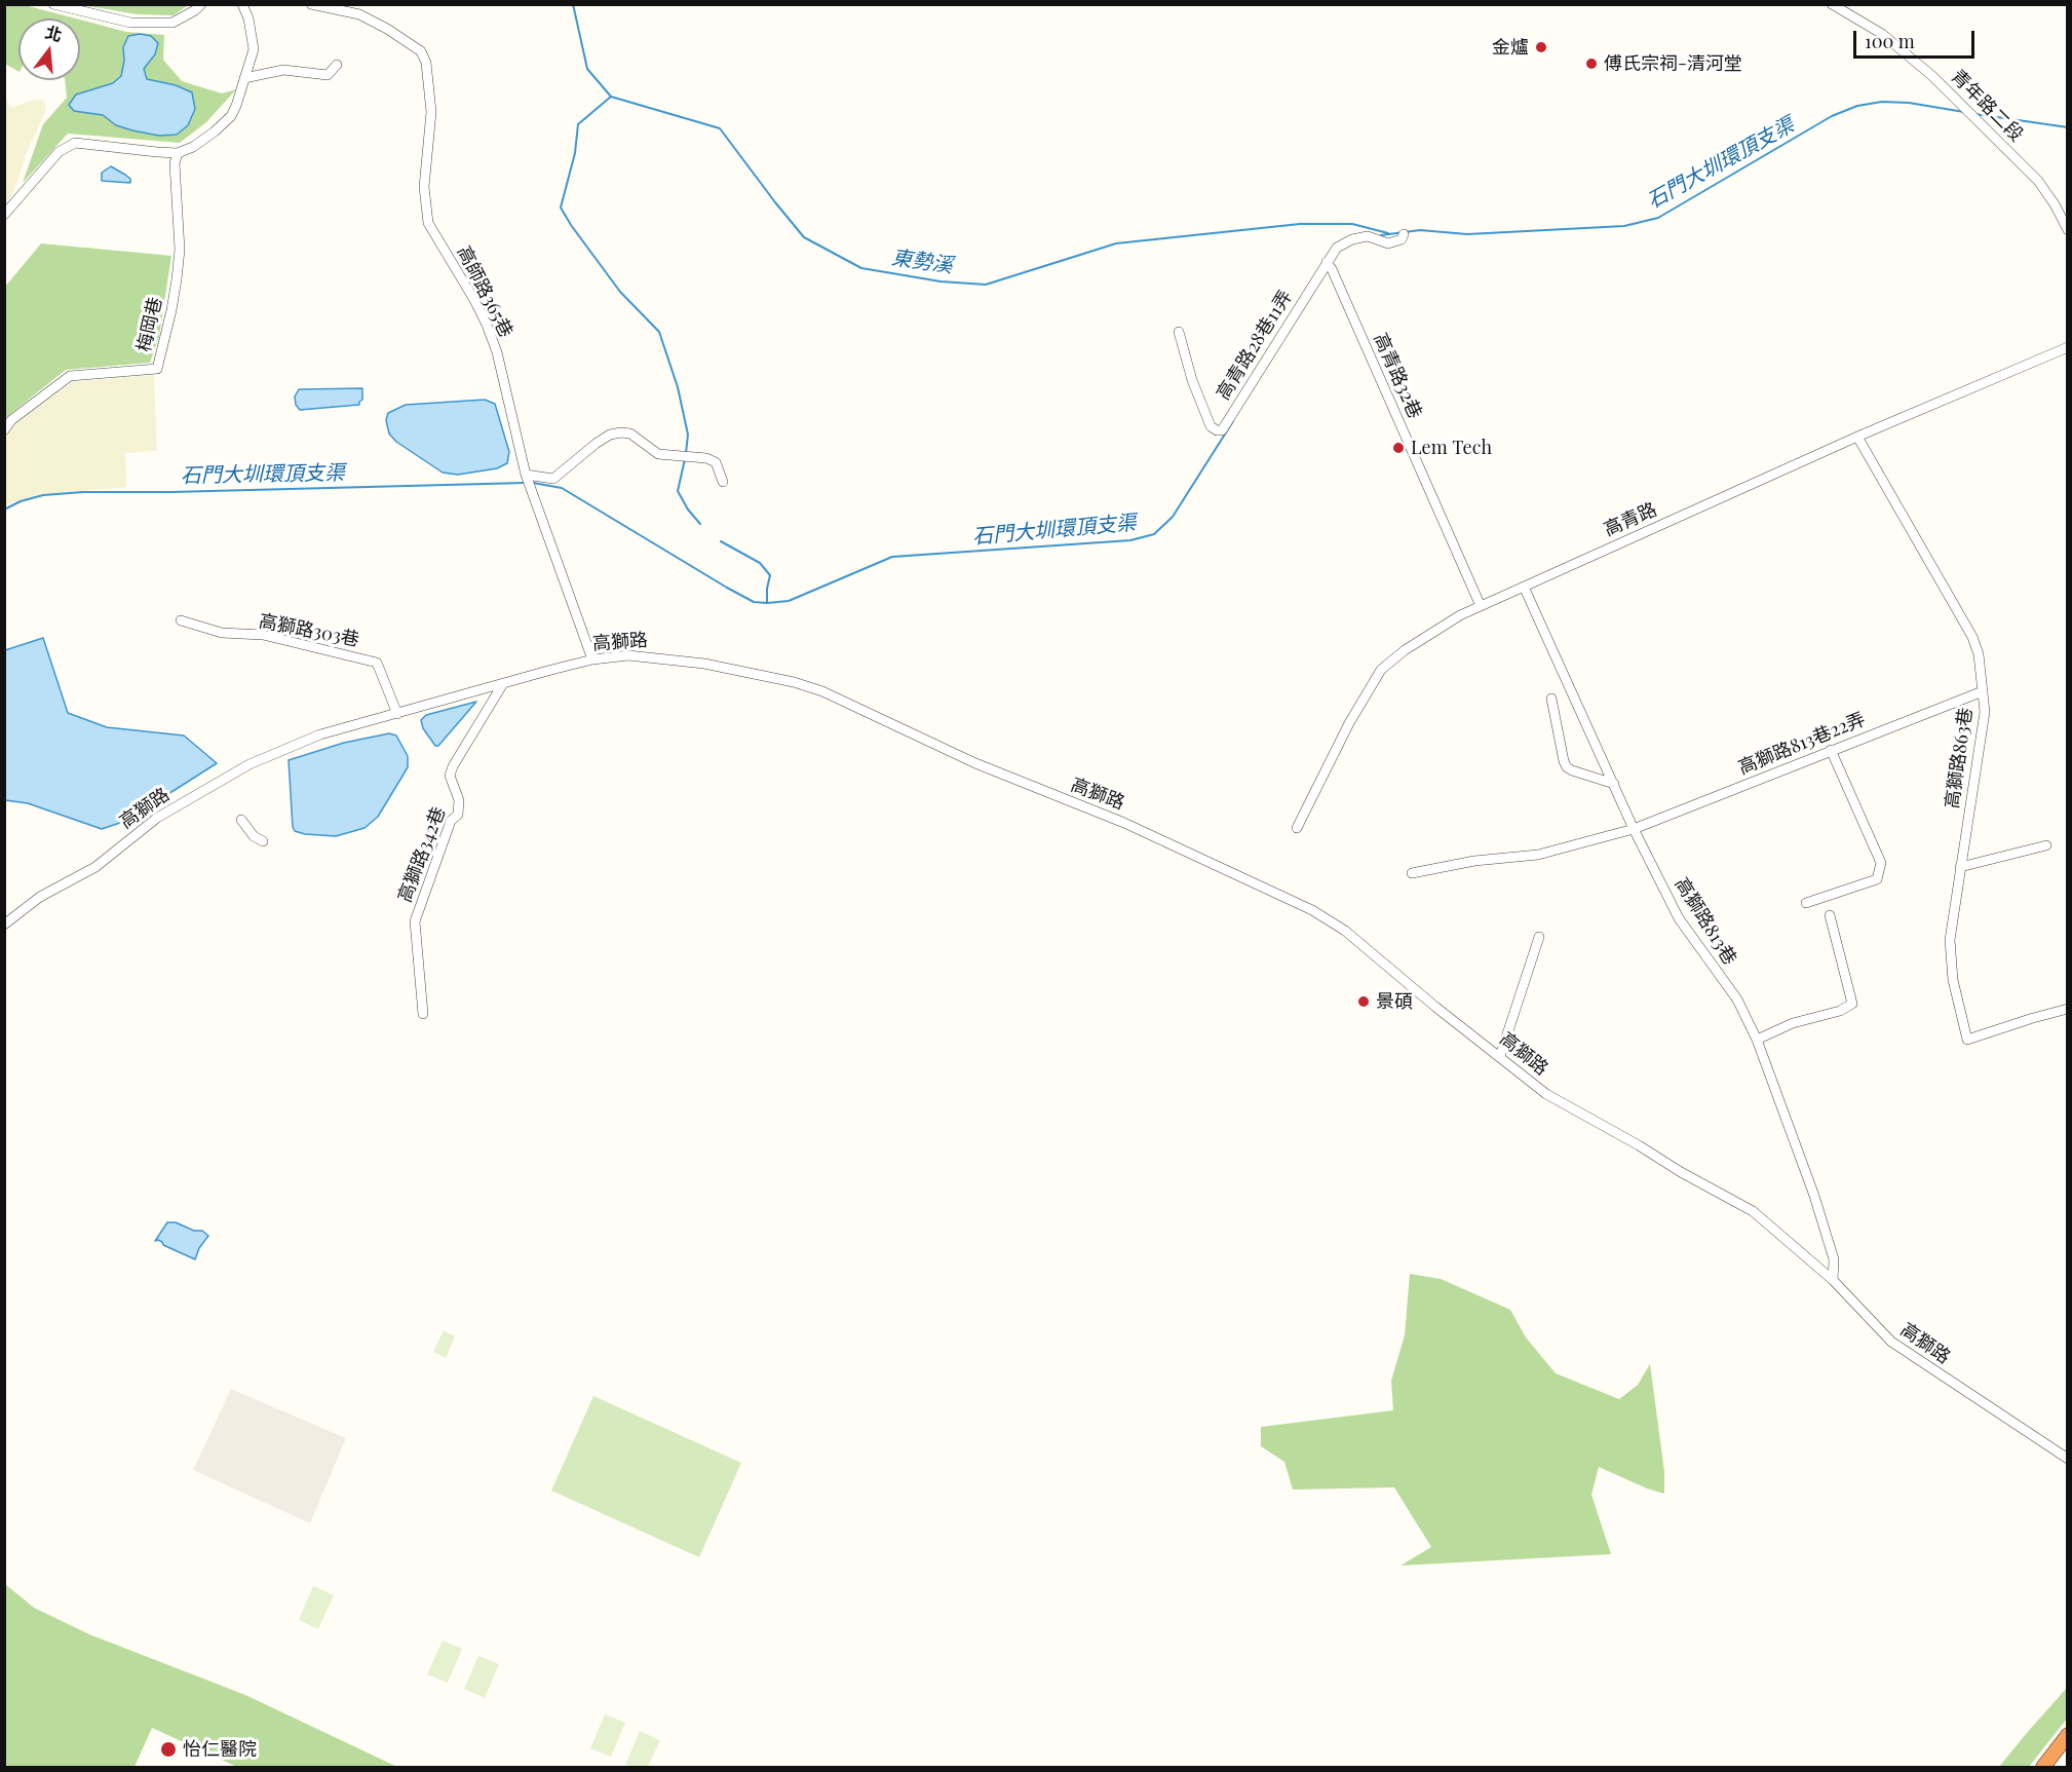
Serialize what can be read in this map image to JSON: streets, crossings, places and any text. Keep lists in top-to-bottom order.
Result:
{
  "streets": {
    "street": [
      "青年路二段",
      "高師路365巷",
      "梅岡巷",
      "高青路28巷11弄",
      "高青路32巷",
      "高青路",
      "高獅路303巷",
      "高獅路",
      "高獅路813巷22弄",
      "高獅路863巷",
      "高獅路342巷",
      "高獅路813巷"
    ]
  },
  "crossings": [
    ["高師路365巷", "高獅路"],
    ["高青路28巷11弄", "高青路32巷"],
    ["高青路32巷", "高青路"],
    ["高青路", "高獅路863巷"],
    ["高青路", "高獅路813巷"],
    ["高獅路303巷", "高獅路"],
    ["高獅路", "高獅路342巷"],
    ["高獅路", "高獅路813巷"],
    ["高獅路813巷22弄", "高獅路863巷"],
    ["高獅路813巷22弄", "高獅路813巷"]
  ],
  "water": ["石門大圳環頂支渠", "東勢溪"],
  "places": [
    "金爐",
    "傅氏宗祠-清河堂",
    "Lem Tech",
    "景碩",
    "怡仁醫院"
  ],
  "scale_bar": "100 m",
  "north": "top"
}
